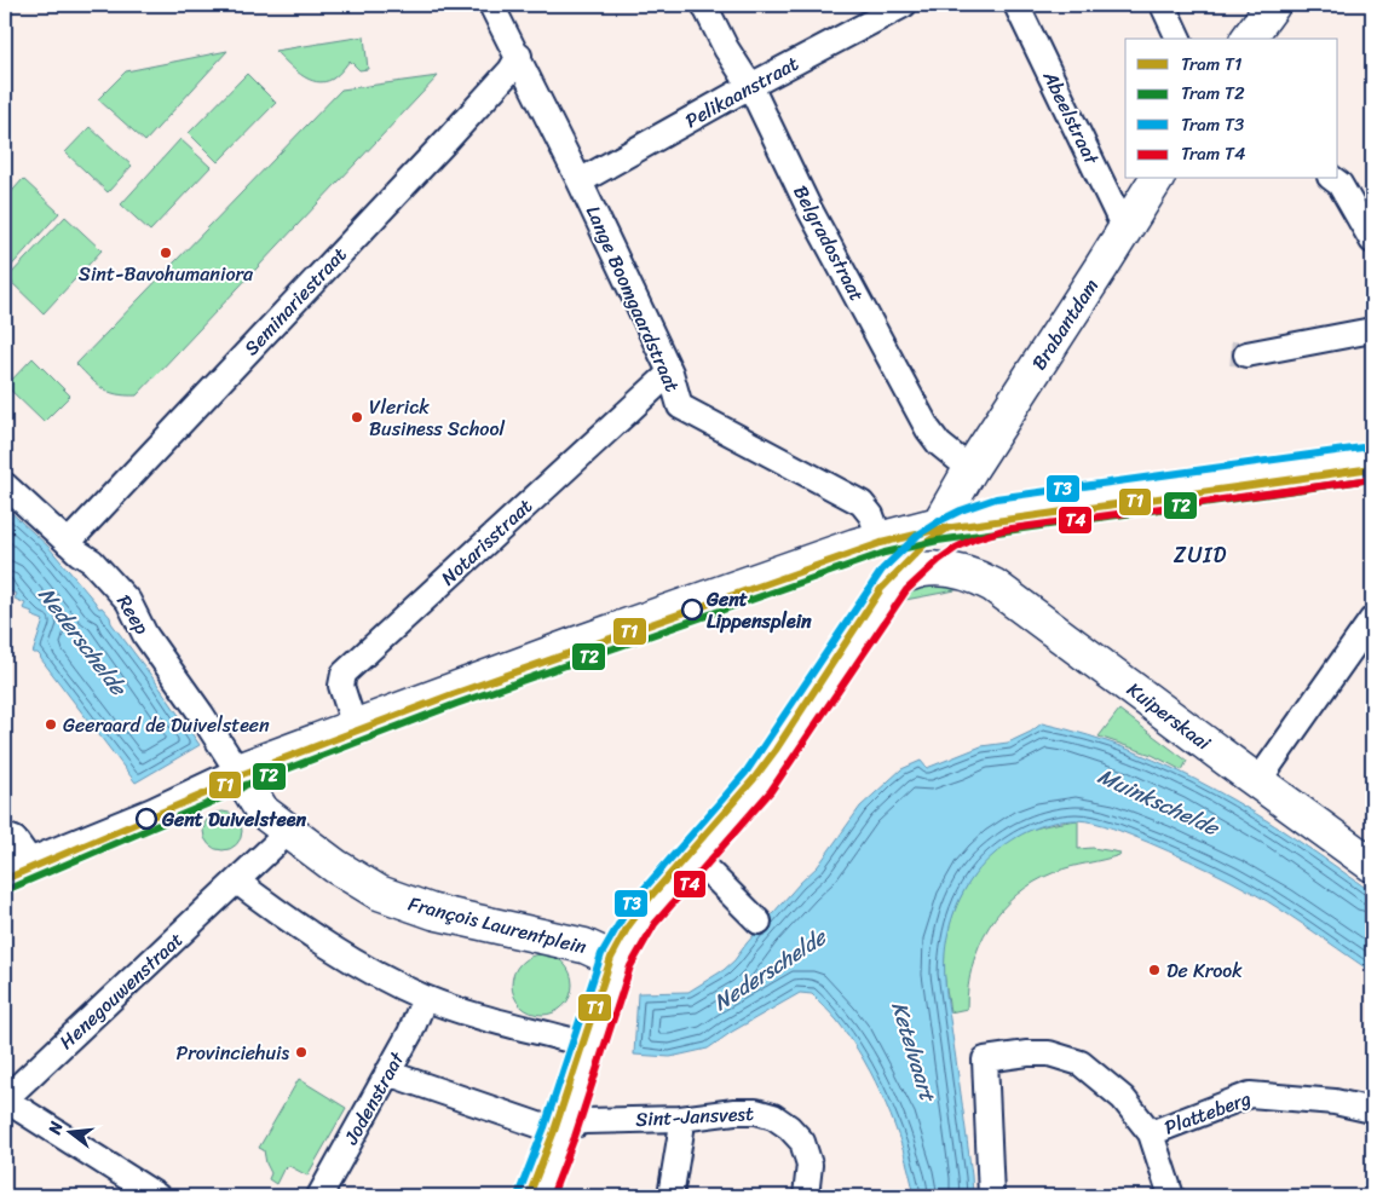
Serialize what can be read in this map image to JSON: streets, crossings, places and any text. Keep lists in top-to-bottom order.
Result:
{
  "streets": {
    "street": [
      "Pelikaanstraat",
      "Abeelstraat",
      "Belgradostraat",
      "Lange Boomgaardstraat",
      "Seminariestraat",
      "Brabantdam",
      "Notarisstraat",
      "Reep",
      "Kuiperskaai",
      "François Laurentplein",
      "Henegouwenstraat",
      "Jodenstraat",
      "Platteberg",
      "Sint-Jansvest"
    ]
  },
  "crossings": [
    ["Pelikaanstraat", "Belgradostraat"],
    ["Pelikaanstraat", "Lange Boomgaardstraat"],
    ["Abeelstraat", "Brabantdam"],
    ["Belgradostraat", "Brabantdam"],
    ["Lange Boomgaardstraat", "Seminariestraat"],
    ["Lange Boomgaardstraat", "Notarisstraat"],
    ["Seminariestraat", "Reep"],
    ["Reep", "François Laurentplein"],
    ["François Laurentplein", "Henegouwenstraat"]
  ],
  "districts": ["ZUID"],
  "water": ["Nederschelde", "Muinkschelde", "Ketelvaart"],
  "places": [
    "Sint-Bavohumaniora",
    "Vlerick Business School",
    "Gent Lippensplein",
    "Geeraard de Duivelsteen",
    "Gent Duivelsteen",
    "De Krook",
    "Provinciehuis"
  ],
  "lines": [
    "tram line T3",
    "tram line T1",
    "tram line T2",
    "tram line T4"
  ],
  "legend": [
    "Tram T1",
    "Tram T2",
    "Tram T3",
    "Tram T4"
  ],
  "north": "left"
}
